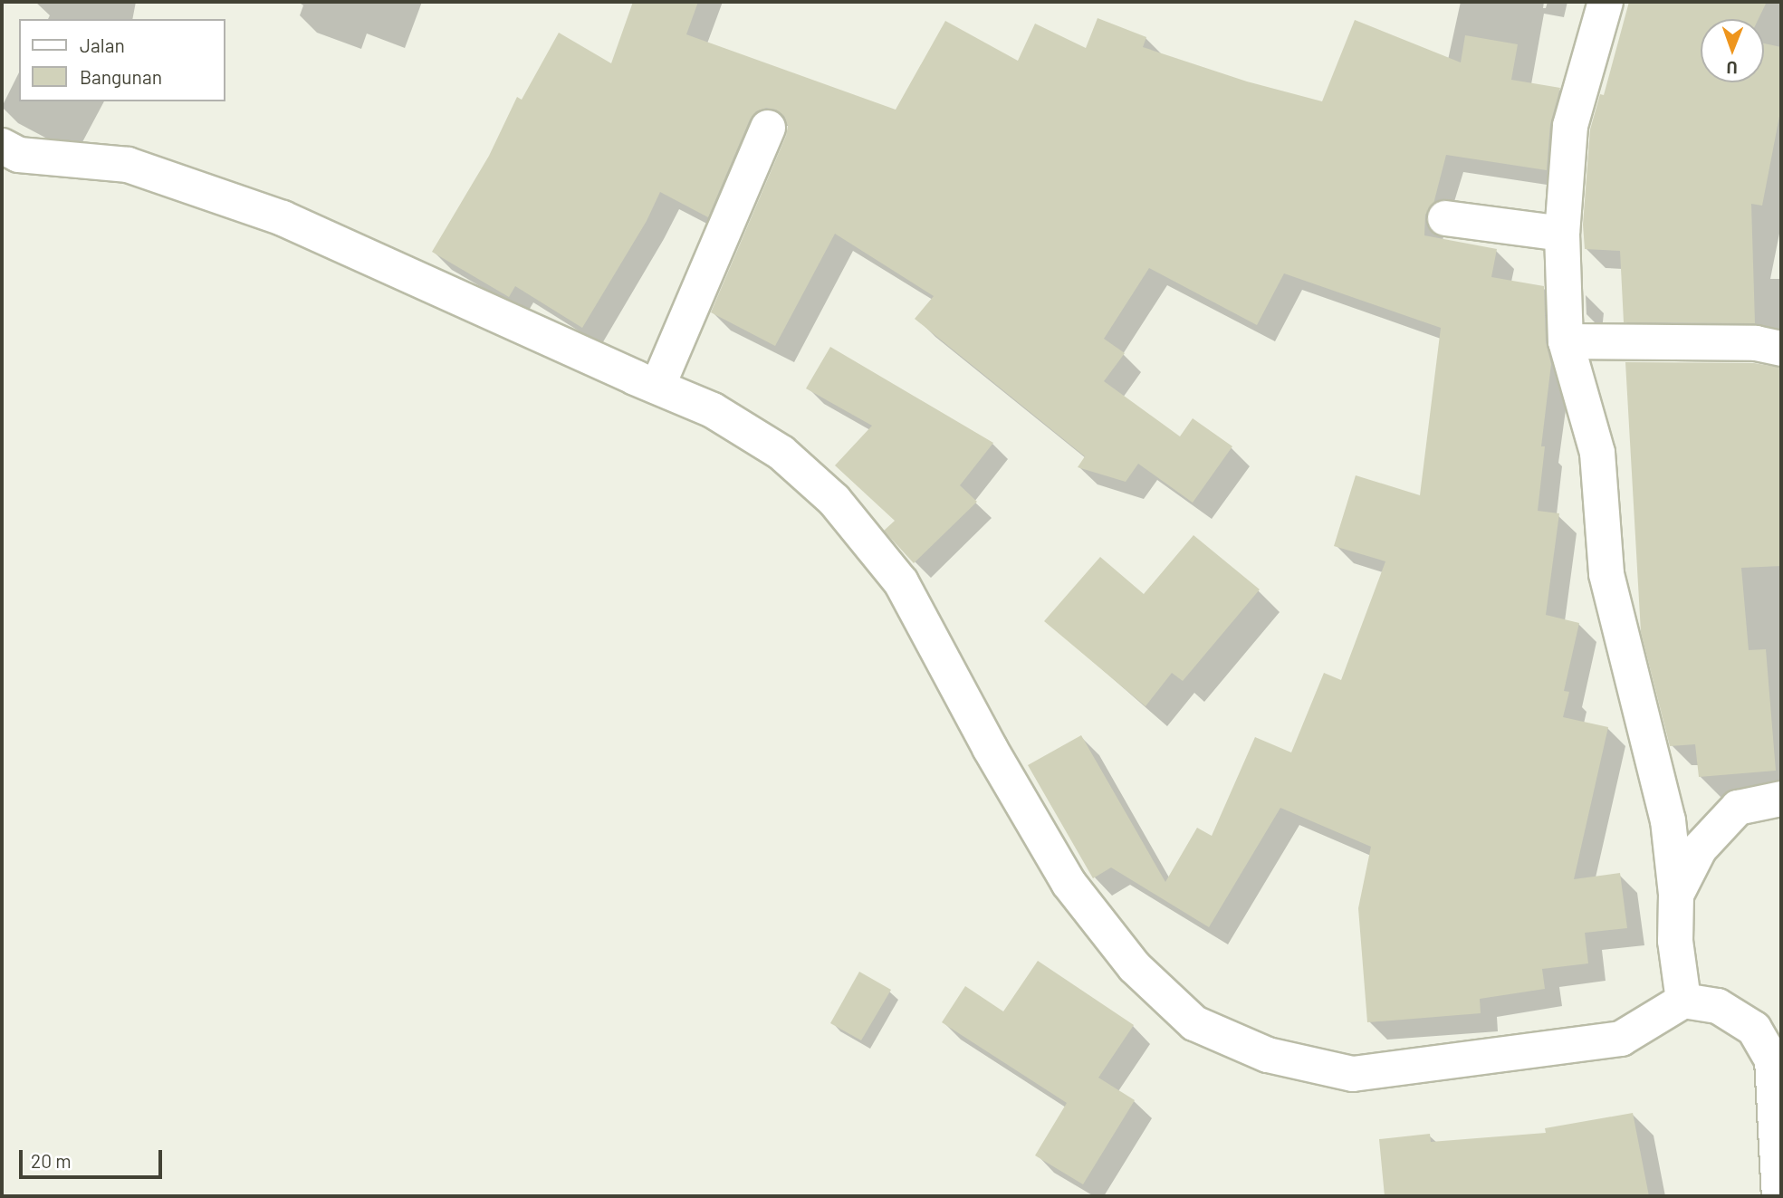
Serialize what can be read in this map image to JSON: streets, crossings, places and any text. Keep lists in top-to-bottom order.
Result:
{
  "legend": ["Jalan", "Bangunan"],
  "scale_bar": "20 m",
  "north": "bottom"
}
